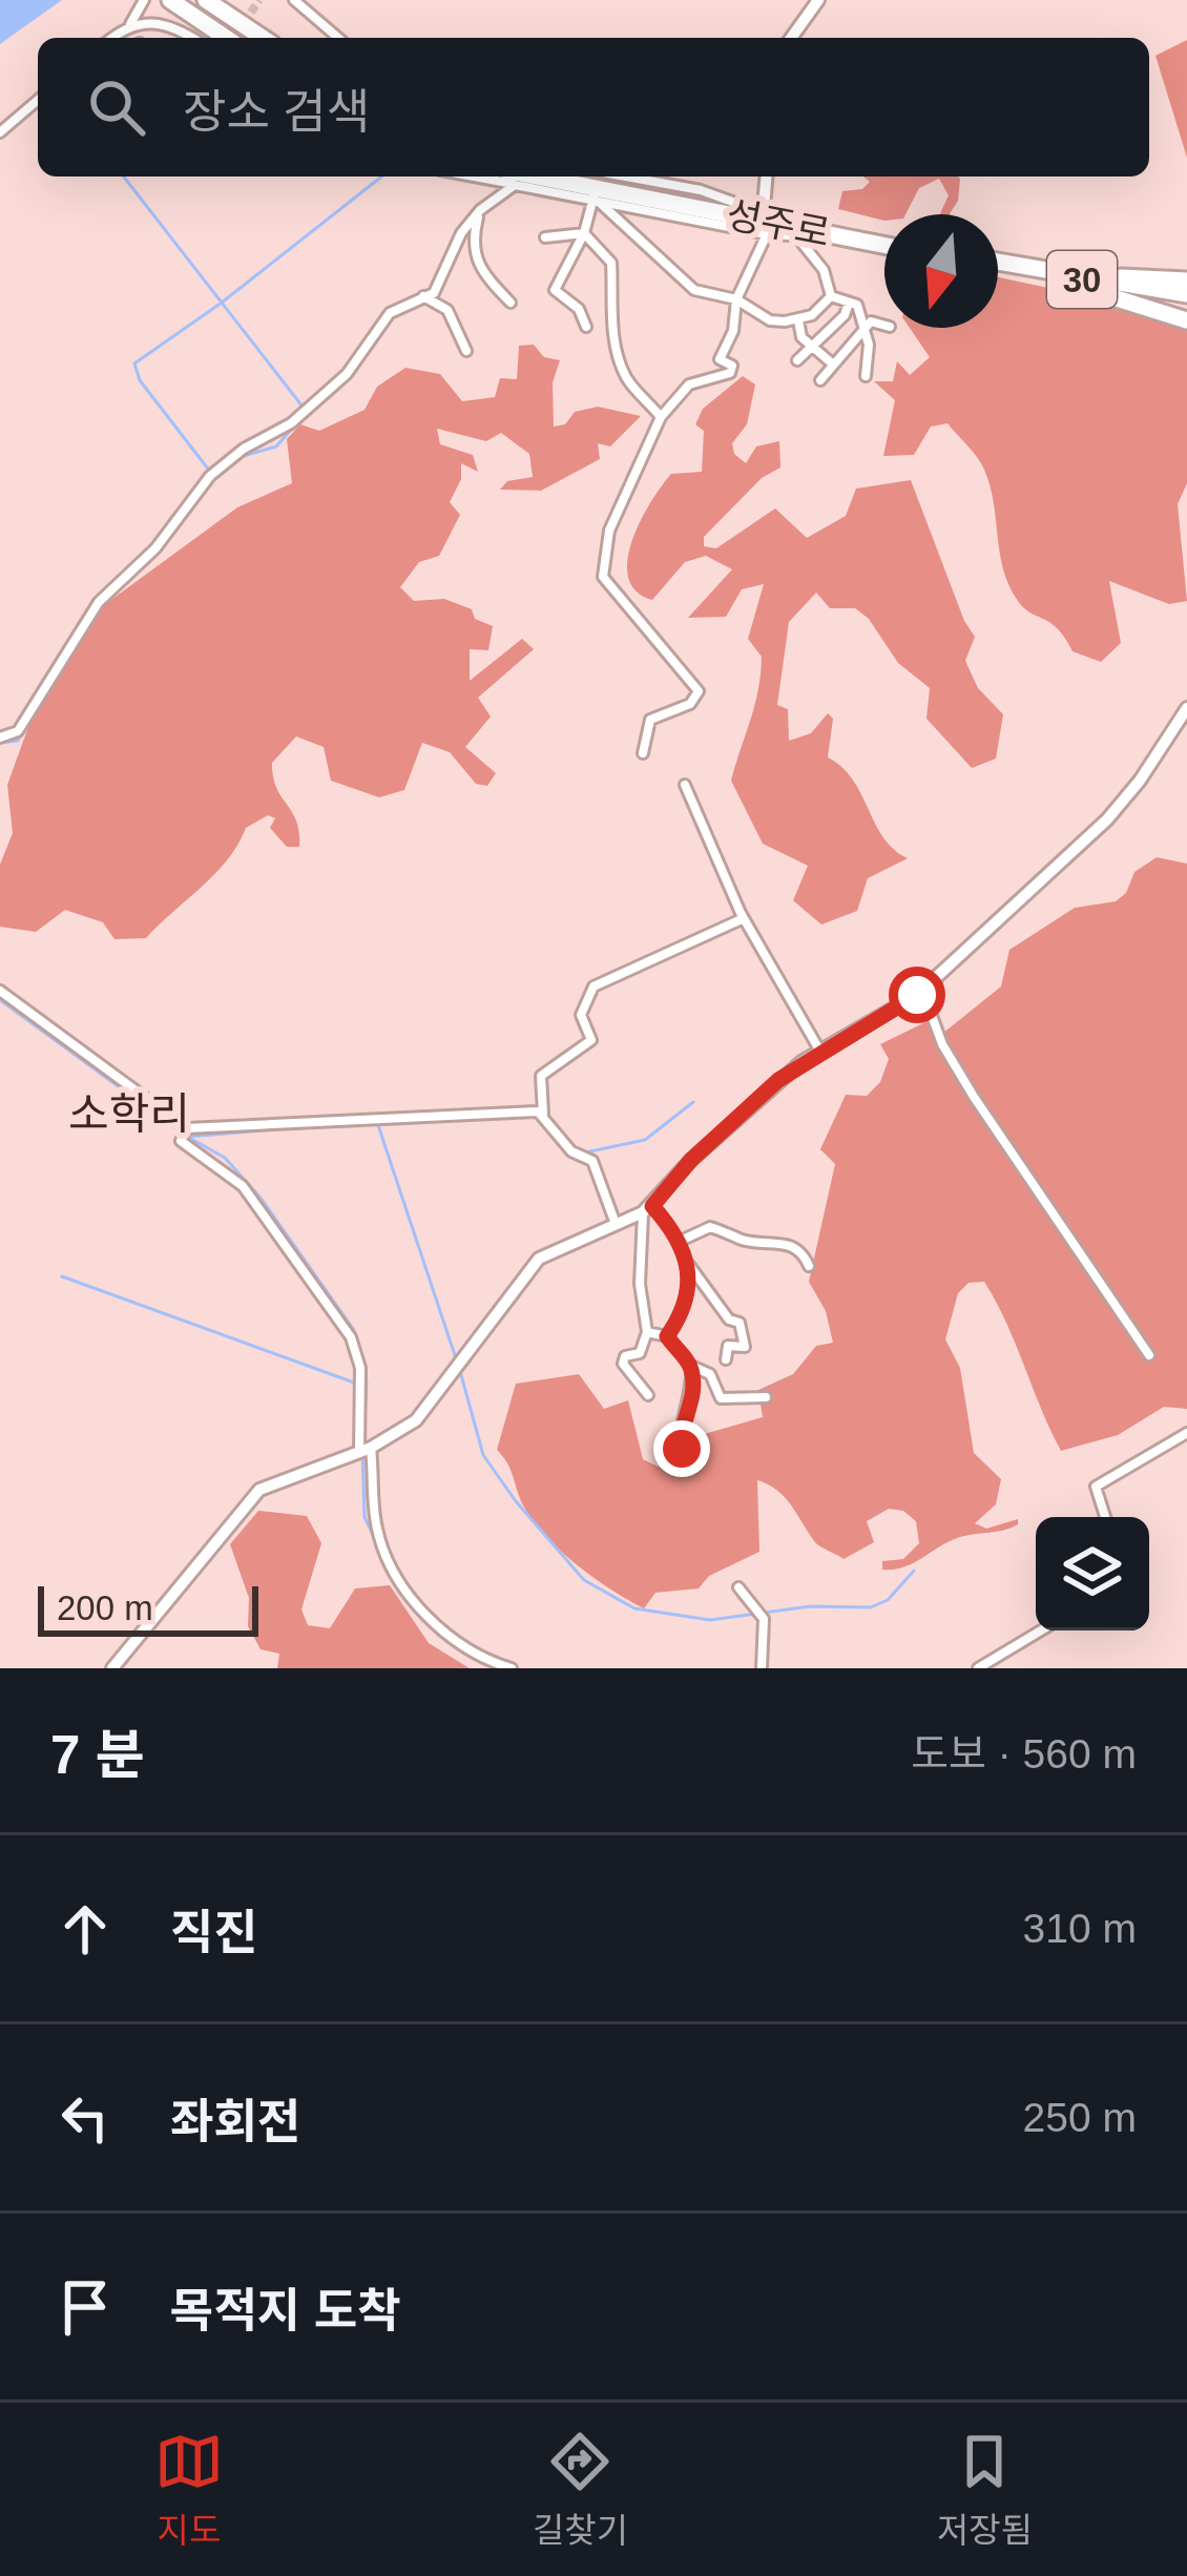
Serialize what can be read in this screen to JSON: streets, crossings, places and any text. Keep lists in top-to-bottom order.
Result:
{
  "streets": {
    "highway": ["성주로", "30"]
  },
  "districts": ["소학리"],
  "scale_bar": "200 m",
  "north": "bottom",
  "page": {
    "search": "장소 검색",
    "scale": "200 m",
    "heading": ["7 분", "도보 · 560 m"],
    "list": [
      ["직진", "310 m"],
      ["좌회전", "250 m"],
      "목적지 도착"
    ],
    "nav": ["지도", "길찾기", "저장됨"]
  }
}
